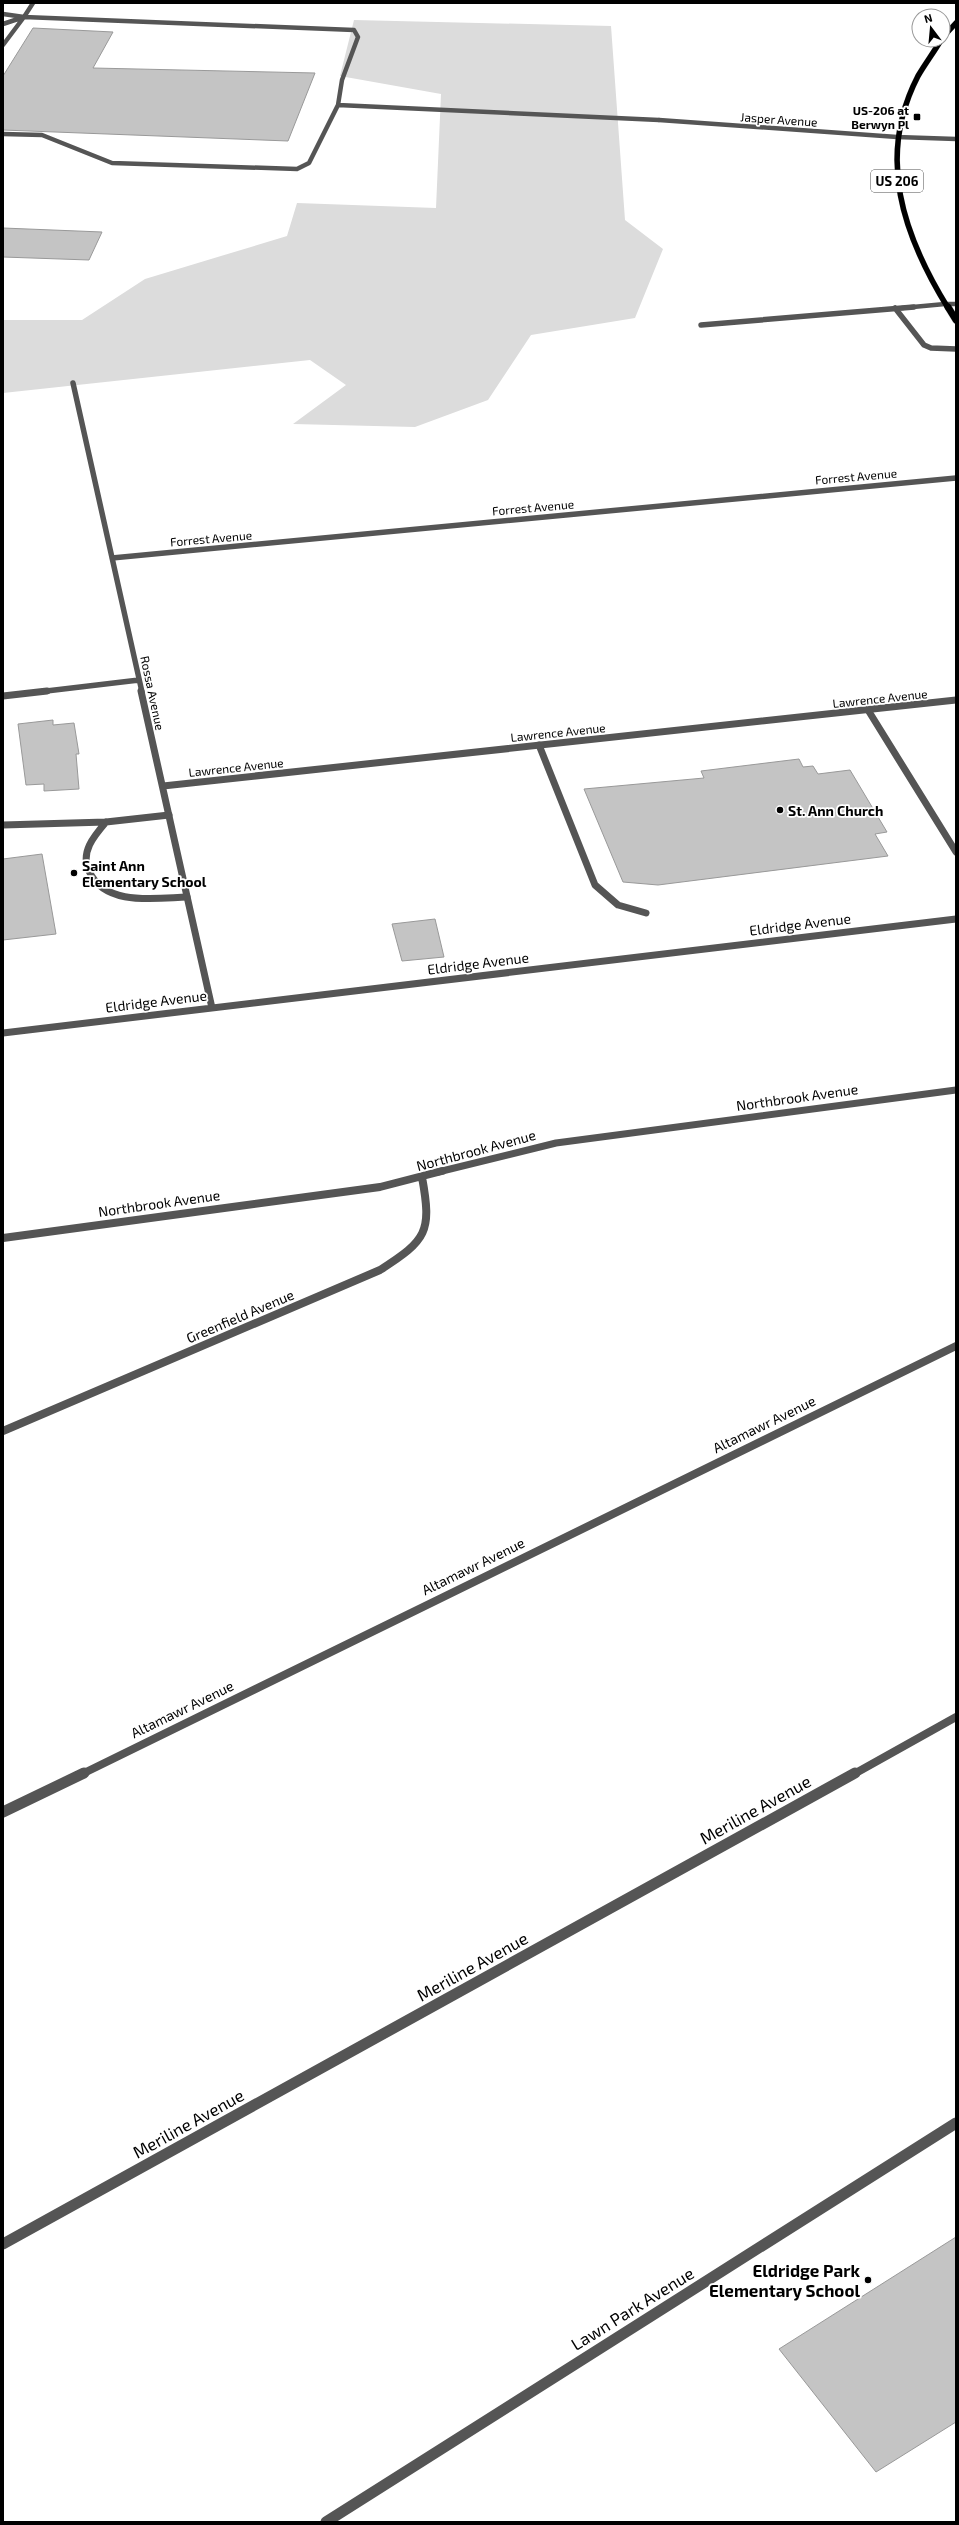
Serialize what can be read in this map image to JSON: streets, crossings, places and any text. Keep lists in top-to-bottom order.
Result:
{
  "streets": {
    "main road": ["US 206"],
    "street": [
      "Jasper Avenue",
      "Forrest Avenue",
      "Rossa Avenue",
      "Lawrence Avenue",
      "Eldridge Avenue",
      "Northbrook Avenue",
      "Greenfield Avenue",
      "Altamawr Avenue",
      "Meriline Avenue",
      "Lawn Park Avenue"
    ]
  },
  "crossings": [
    ["Jasper Avenue", "US 206"],
    ["Forrest Avenue", "Rossa Avenue"],
    ["Rossa Avenue", "Lawrence Avenue"],
    ["Rossa Avenue", "Eldridge Avenue"],
    ["Northbrook Avenue", "Greenfield Avenue"]
  ],
  "places": {
    "transit": ["US-206 at Berwyn Pl"],
    "other": ["St. Ann Church", "Saint Ann Elementary School", "Eldridge Park Elementary School"]
  },
  "north": "top"
}
